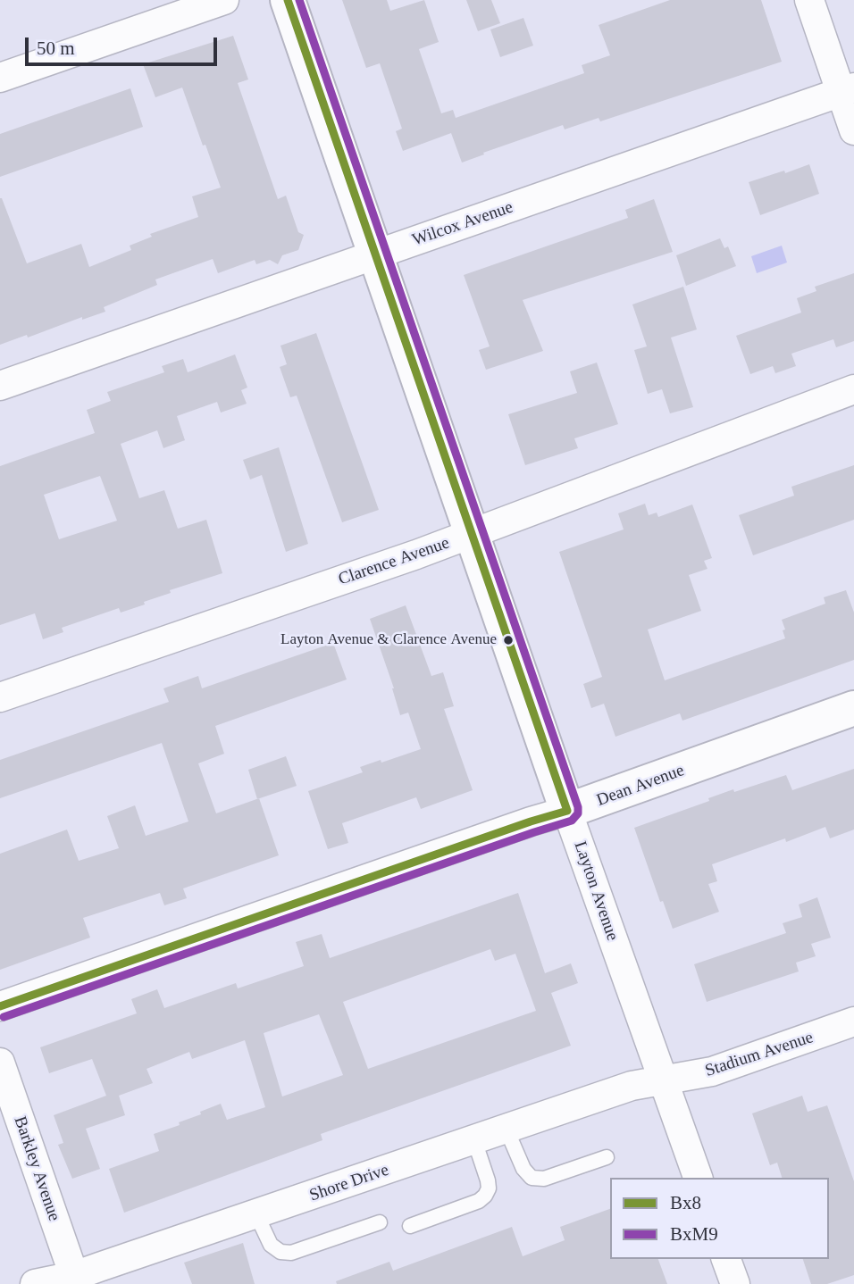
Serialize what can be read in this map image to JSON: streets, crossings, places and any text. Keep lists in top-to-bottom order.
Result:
{
  "streets": {
    "street": [
      "Wilcox Avenue",
      "Clarence Avenue",
      "Dean Avenue",
      "Layton Avenue",
      "Stadium Avenue",
      "Barkley Avenue",
      "Shore Drive"
    ]
  },
  "crossings": [
    ["Wilcox Avenue", "Layton Avenue"],
    ["Clarence Avenue", "Layton Avenue"],
    ["Dean Avenue", "Layton Avenue"],
    ["Layton Avenue", "Stadium Avenue"],
    ["Layton Avenue", "Shore Drive"],
    ["Stadium Avenue", "Shore Drive"],
    ["Barkley Avenue", "Shore Drive"]
  ],
  "places": ["Layton Avenue & Clarence Avenue"],
  "lines": ["transit line Bx8", "transit line BxM9"],
  "legend": ["Bx8", "BxM9"],
  "scale_bar": "50 m"
}
